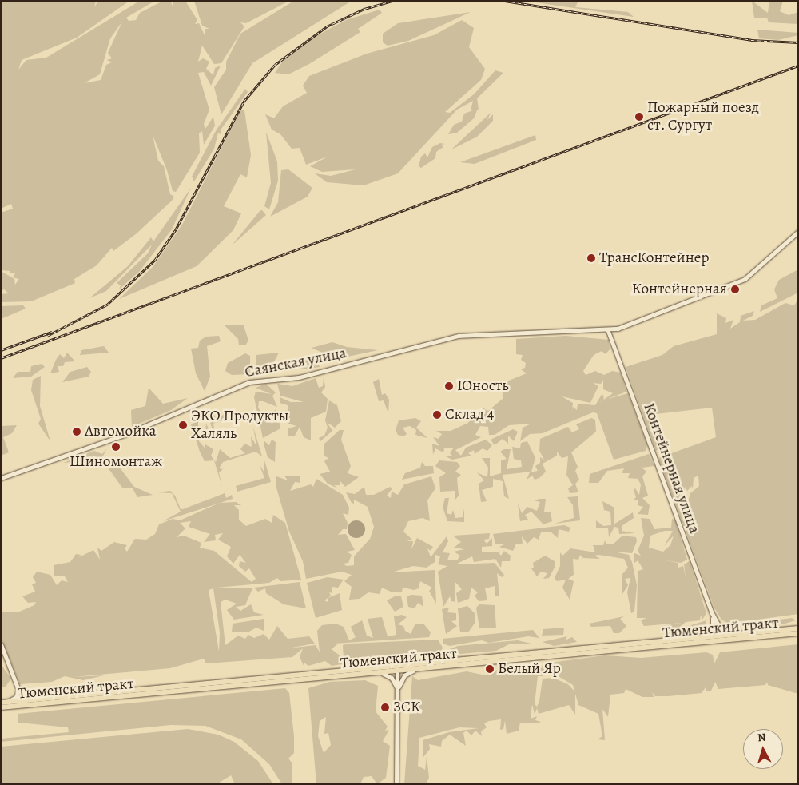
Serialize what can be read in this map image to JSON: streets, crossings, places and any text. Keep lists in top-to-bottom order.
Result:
{
  "streets": {
    "main road": ["Тюменский тракт"],
    "street": ["Саянская улица", "Контейнерная улица"]
  },
  "crossings": [
    ["Саянская улица", "Контейнерная улица"],
    ["Контейнерная улица", "Тюменский тракт"]
  ],
  "places": [
    "Пожарный поезд ст. Сургут",
    "ТрансКонтейнер",
    "Контейнерная",
    "Юность",
    "Склад 4",
    "ЭКО Продукты Халяль",
    "Автомойка",
    "Шиномонтаж",
    "Белый Яр",
    "ЗСК"
  ],
  "north": "top"
}
